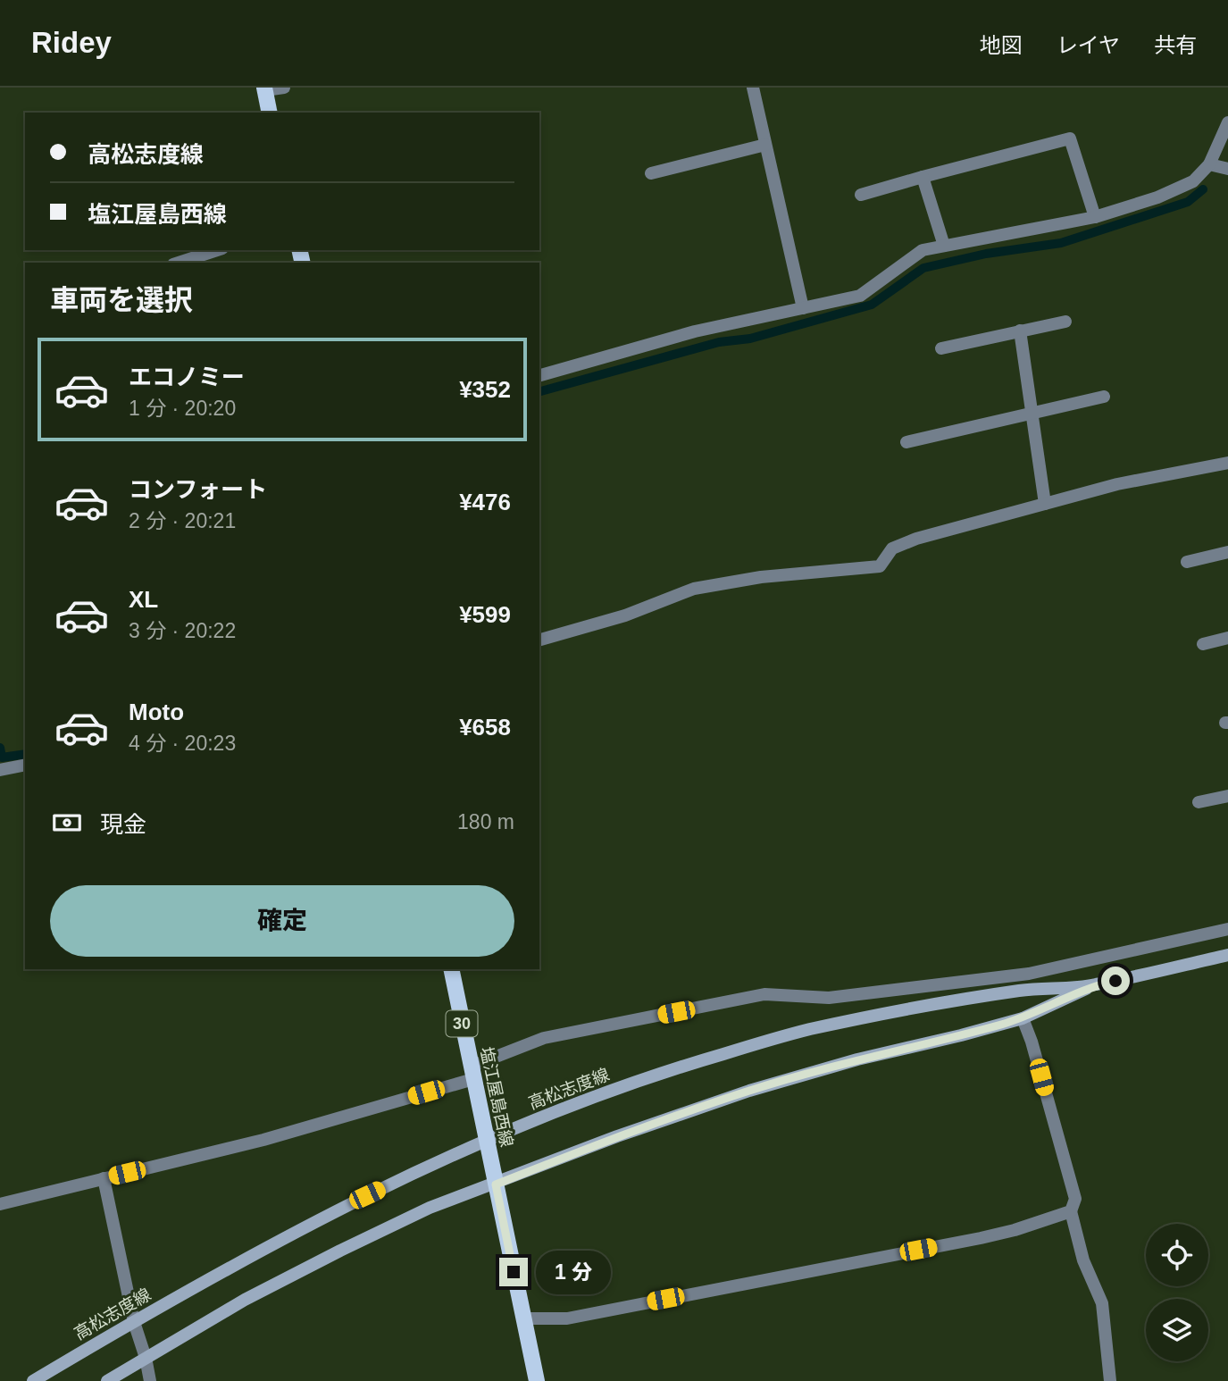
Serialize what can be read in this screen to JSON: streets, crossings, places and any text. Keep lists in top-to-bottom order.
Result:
{
  "streets": {
    "main road": ["30", "高松志度線", "塩江屋島西線"]
  },
  "crossings": [
    ["高松志度線", "塩江屋島西線"]
  ],
  "page": {
    "header": "Ridey",
    "nav": ["地図", "レイヤ", "共有"],
    "banner": ["高松志度線", "塩江屋島西線"],
    "heading": "車両を選択",
    "list": [
      {
        "name": "エコノミー",
        "note": "1 分 · 20:20",
        "value": "¥352"
      },
      {
        "name": "コンフォート",
        "note": "2 分 · 20:21",
        "value": "¥476"
      },
      {
        "name": "XL",
        "note": "3 分 · 20:22",
        "value": "¥599"
      },
      {
        "name": "Moto",
        "note": "4 分 · 20:23",
        "value": "¥658"
      }
    ],
    "pay": ["現金", "180 m"],
    "buttons": "確定",
    "bubble": "1 分"
  }
}
